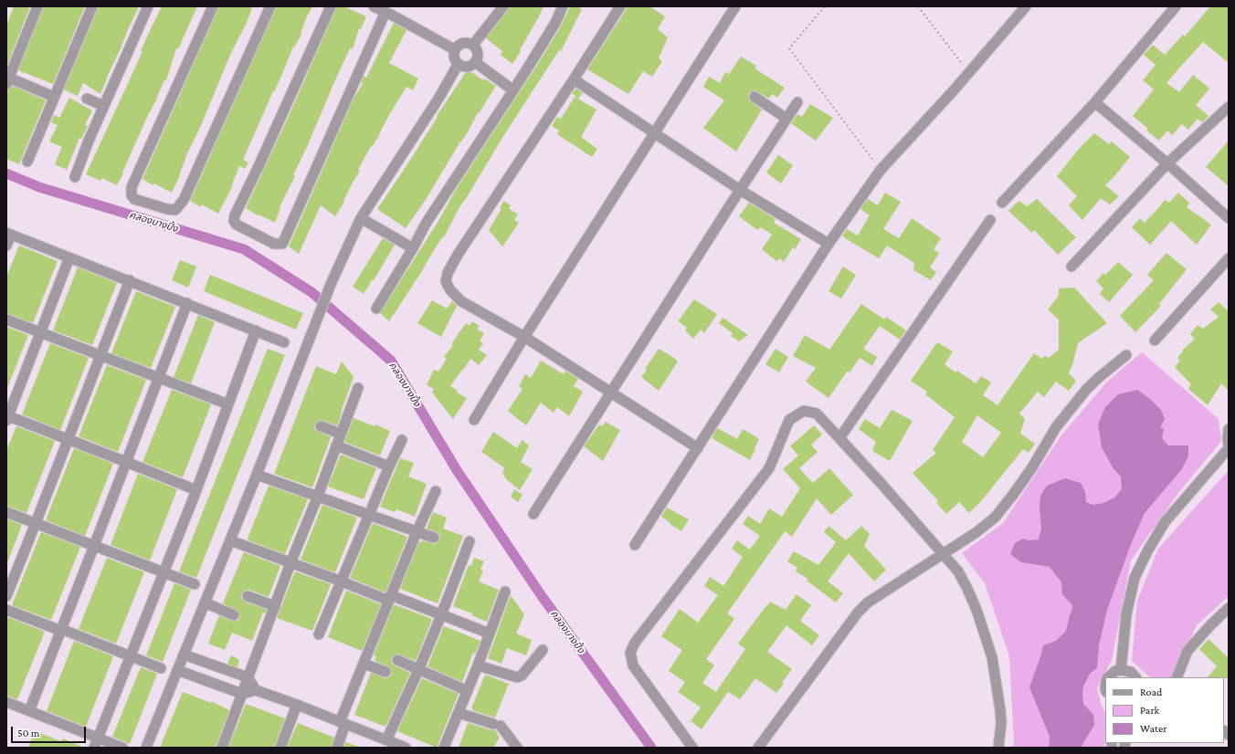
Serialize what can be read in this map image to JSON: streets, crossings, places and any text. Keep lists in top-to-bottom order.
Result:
{
  "water": ["คลองบางปิ้ง"],
  "legend": ["Road", "Park", "Water"],
  "scale_bar": "50 m"
}
